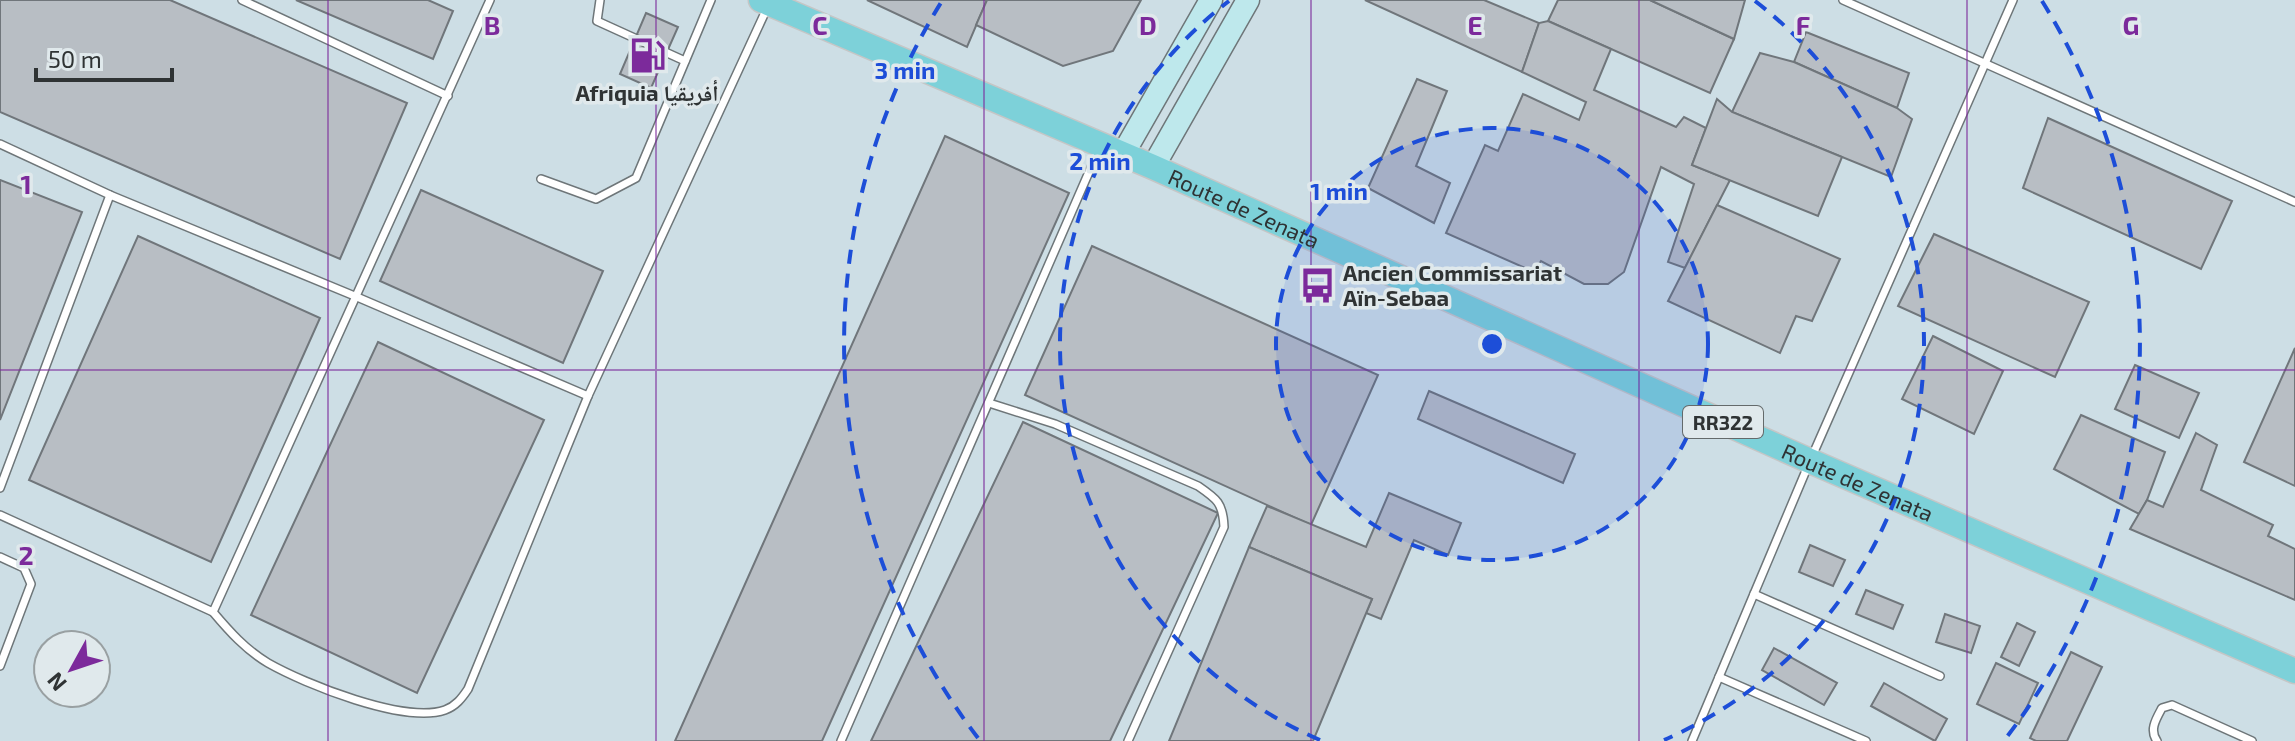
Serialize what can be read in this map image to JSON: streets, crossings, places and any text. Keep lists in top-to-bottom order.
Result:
{
  "streets": {
    "main road": ["Route de Zenata", "RR322"]
  },
  "places": {
    "fuel station": ["Afriquia أفريقيا"],
    "bus stop": ["Ancien Commissariat Aïn-Sebaa"]
  },
  "scale_bar": "50 m",
  "north": "bottom left",
  "grid": {
    "columns": [
      "B",
      "C",
      "D",
      "E",
      "F",
      "G"
    ],
    "rows": ["1", "2"]
  },
  "rings": ["3 min", "2 min", "1 min"]
}
